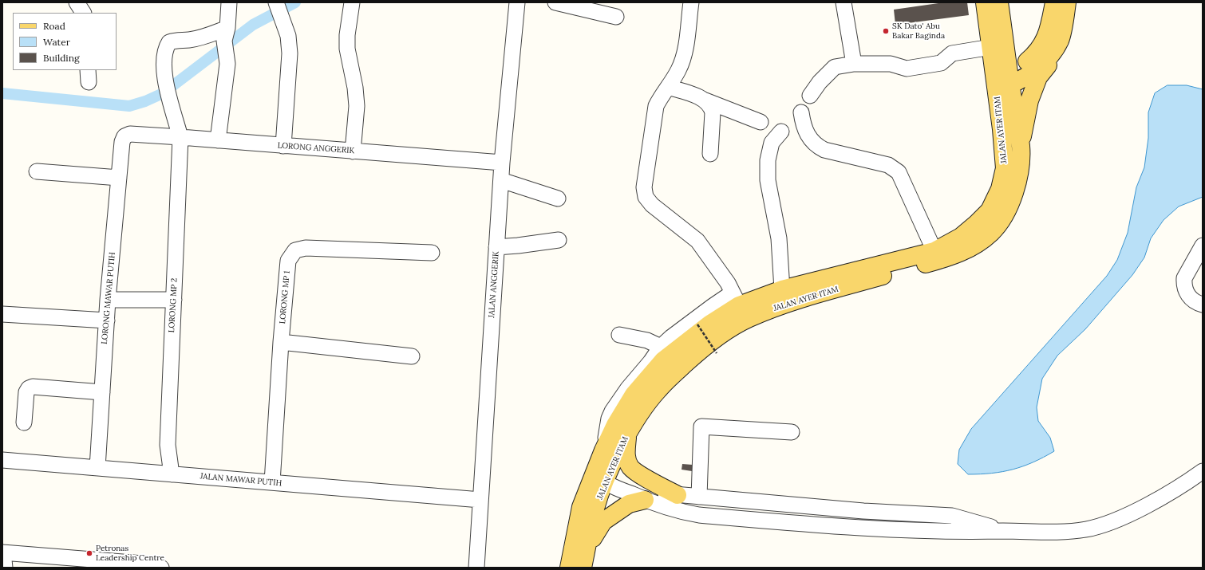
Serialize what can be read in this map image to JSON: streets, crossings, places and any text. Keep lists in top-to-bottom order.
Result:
{
  "streets": {
    "main road": ["JALAN AYER ITAM"],
    "street": [
      "LORONG ANGGERIK",
      "JALAN ANGGERIK",
      "LORONG MP 1",
      "LORONG MAWAR PUTIH",
      "LORONG MP 2",
      "JALAN MAWAR PUTIH"
    ]
  },
  "crossings": [
    ["LORONG ANGGERIK", "JALAN ANGGERIK"],
    ["LORONG ANGGERIK", "LORONG MAWAR PUTIH"],
    ["LORONG ANGGERIK", "LORONG MP 2"],
    ["JALAN ANGGERIK", "JALAN MAWAR PUTIH"],
    ["LORONG MP 1", "JALAN MAWAR PUTIH"],
    ["LORONG MAWAR PUTIH", "JALAN MAWAR PUTIH"],
    ["LORONG MP 2", "JALAN MAWAR PUTIH"]
  ],
  "places": ["SK Dato' Abu Bakar Baginda", "Petronas Leadership Centre"],
  "legend": ["Road", "Water", "Building"]
}
